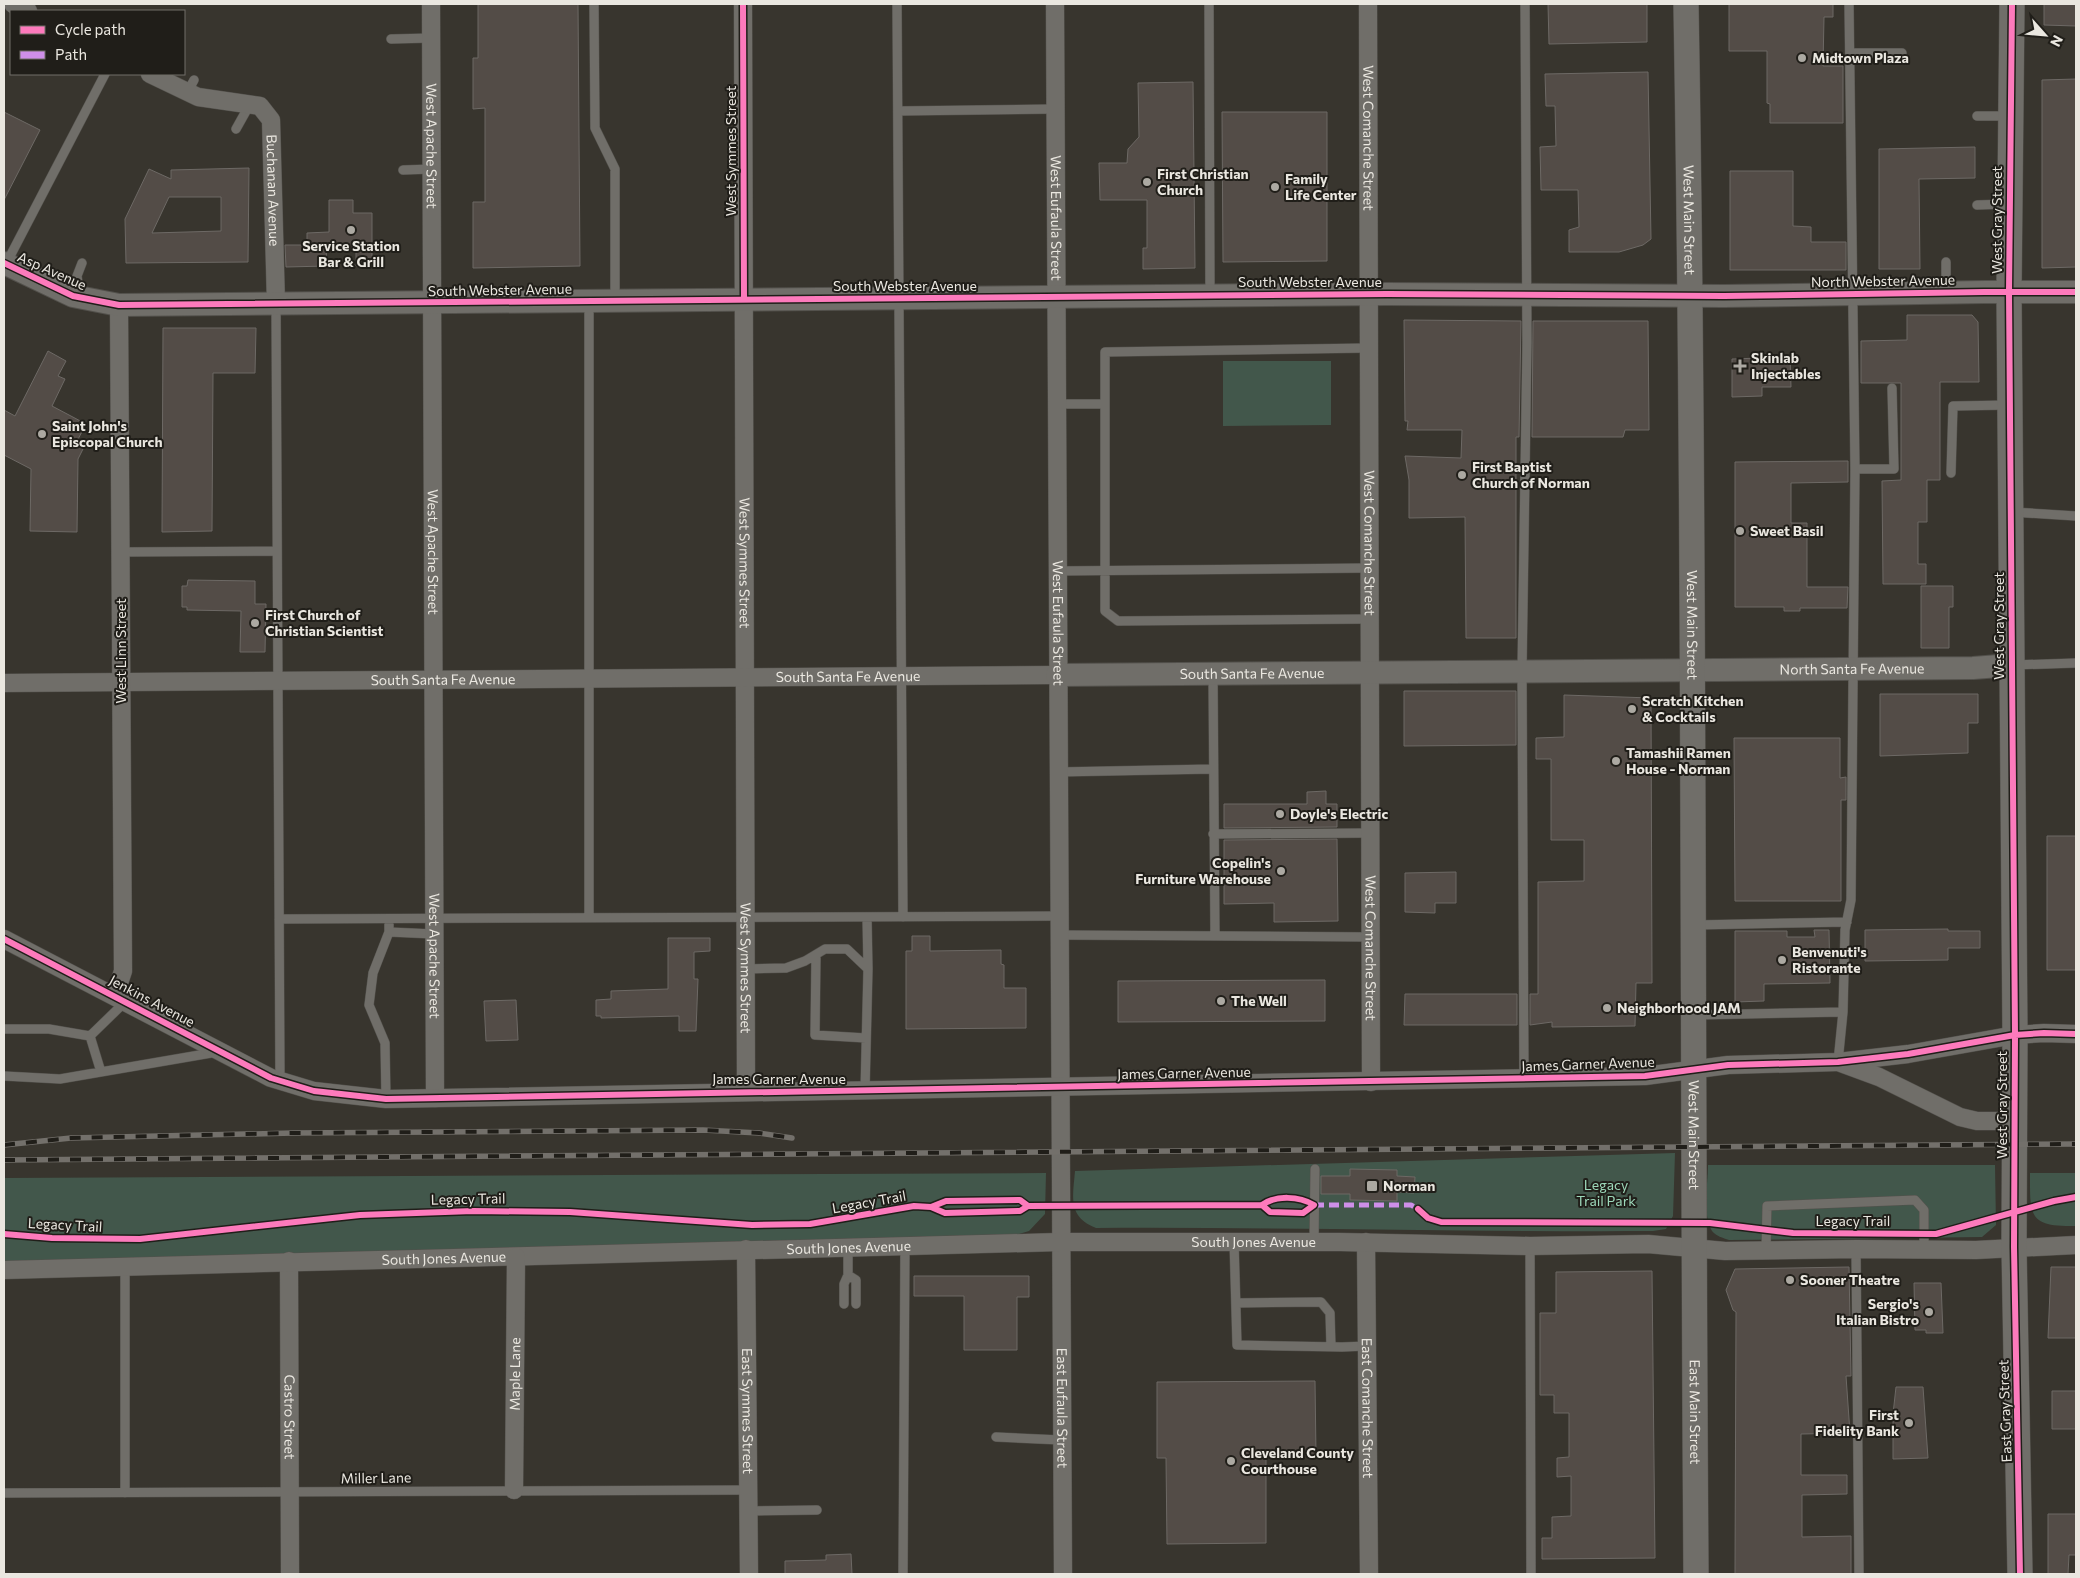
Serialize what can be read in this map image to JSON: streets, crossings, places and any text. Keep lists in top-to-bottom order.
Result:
{
  "streets": {
    "main road": [
      "West Gray Street",
      "West Main Street",
      "East Main Street",
      "East Gray Street"
    ],
    "street": [
      "West Comanche Street",
      "West Apache Street",
      "West Symmes Street",
      "Buchanan Avenue",
      "West Eufaula Street",
      "Asp Avenue",
      "North Webster Avenue",
      "South Webster Avenue",
      "West Linn Street",
      "North Santa Fe Avenue",
      "South Santa Fe Avenue",
      "Jenkins Avenue",
      "James Garner Avenue",
      "South Jones Avenue",
      "Maple Lane",
      "East Eufaula Street",
      "East Comanche Street",
      "East Symmes Street",
      "Castro Street"
    ],
    "lane": ["Miller Lane"],
    "cycle path": ["Legacy Trail"]
  },
  "crossings": [
    ["West Comanche Street", "South Webster Avenue"],
    ["West Comanche Street", "South Santa Fe Avenue"],
    ["West Comanche Street", "James Garner Avenue"],
    ["West Apache Street", "South Webster Avenue"],
    ["West Apache Street", "South Santa Fe Avenue"],
    ["West Apache Street", "James Garner Avenue"],
    ["West Symmes Street", "South Webster Avenue"],
    ["West Symmes Street", "South Santa Fe Avenue"],
    ["West Symmes Street", "James Garner Avenue"],
    ["Buchanan Avenue", "South Webster Avenue"],
    ["West Eufaula Street", "South Webster Avenue"],
    ["West Eufaula Street", "South Santa Fe Avenue"],
    ["West Eufaula Street", "James Garner Avenue"],
    ["West Eufaula Street", "South Jones Avenue"],
    ["West Eufaula Street", "East Eufaula Street"],
    ["West Gray Street", "North Webster Avenue"],
    ["West Gray Street", "North Santa Fe Avenue"],
    ["West Gray Street", "James Garner Avenue"],
    ["West Gray Street", "South Jones Avenue"],
    ["West Gray Street", "East Gray Street"],
    ["West Main Street", "North Webster Avenue"],
    ["West Main Street", "South Webster Avenue"],
    ["West Main Street", "North Santa Fe Avenue"],
    ["West Main Street", "South Santa Fe Avenue"],
    ["West Main Street", "James Garner Avenue"],
    ["West Main Street", "South Jones Avenue"],
    ["West Main Street", "East Main Street"],
    ["Asp Avenue", "South Webster Avenue"],
    ["Asp Avenue", "West Linn Street"],
    ["North Webster Avenue", "South Webster Avenue"],
    ["South Webster Avenue", "West Linn Street"],
    ["West Linn Street", "South Santa Fe Avenue"],
    ["West Linn Street", "Jenkins Avenue"],
    ["North Santa Fe Avenue", "South Santa Fe Avenue"],
    ["Jenkins Avenue", "James Garner Avenue"],
    ["South Jones Avenue", "Maple Lane"],
    ["South Jones Avenue", "East Eufaula Street"],
    ["South Jones Avenue", "East Comanche Street"],
    ["South Jones Avenue", "East Main Street"],
    ["South Jones Avenue", "East Gray Street"],
    ["South Jones Avenue", "East Symmes Street"],
    ["South Jones Avenue", "Castro Street"],
    ["Maple Lane", "Miller Lane"],
    ["East Symmes Street", "Miller Lane"],
    ["Castro Street", "Miller Lane"]
  ],
  "parks": ["Legacy Trail Park"],
  "places": {
    "other": [
      "Midtown Plaza",
      "First Christian Church",
      "Family Life Center",
      "Service Station Bar & Grill",
      "Saint John's Episcopal Church",
      "First Baptist Church of Norman",
      "Sweet Basil",
      "First Church of Christian Scientist",
      "Scratch Kitchen & Cocktails",
      "Tamashii Ramen House - Norman",
      "Doyle's Electric",
      "Copelin's Furniture Warehouse",
      "Benvenuti's Ristorante",
      "The Well",
      "Neighborhood JAM",
      "Sooner Theatre",
      "Sergio's Italian Bistro",
      "First Fidelity Bank",
      "Cleveland County Courthouse"
    ],
    "health": ["Skinlab Injectables"],
    "transit": ["Norman"]
  },
  "legend": ["Cycle path", "Path"],
  "north": "bottom right"
}
